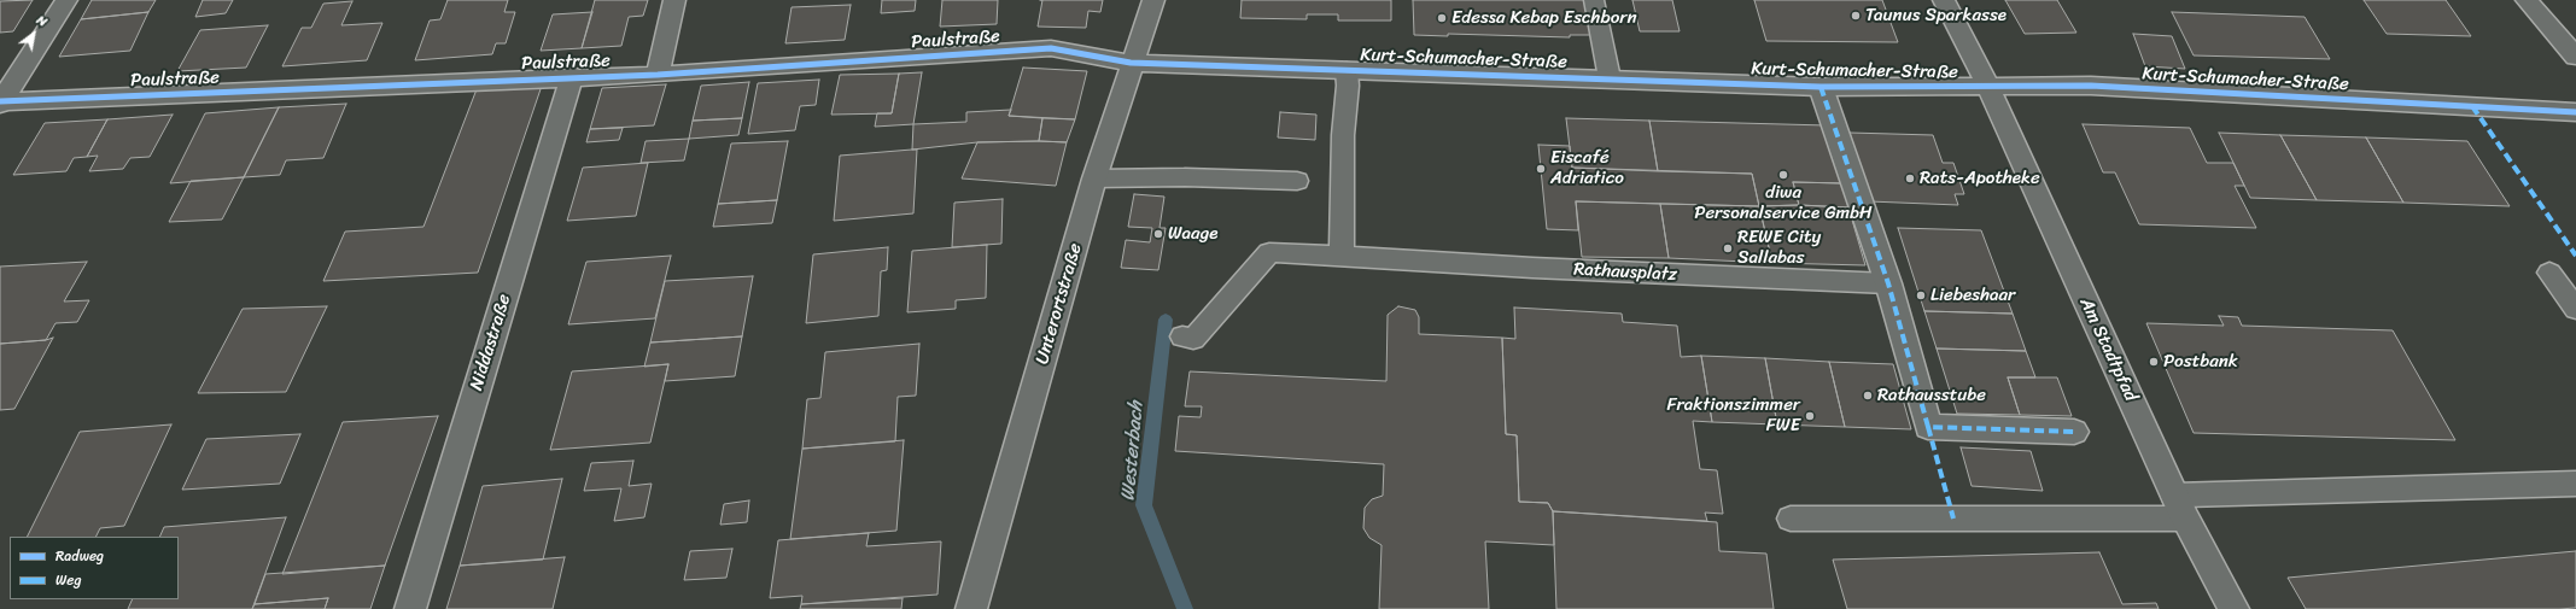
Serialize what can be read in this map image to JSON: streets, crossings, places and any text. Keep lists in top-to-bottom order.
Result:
{
  "streets": {
    "street": [
      "Paulstraße",
      "Kurt-Schumacher-Straße",
      "Unterortstraße",
      "Niddastraße",
      "Am Stadtpfad"
    ],
    "lane": ["Rathausplatz"]
  },
  "crossings": [
    ["Paulstraße", "Kurt-Schumacher-Straße"],
    ["Paulstraße", "Unterortstraße"],
    ["Paulstraße", "Niddastraße"],
    ["Kurt-Schumacher-Straße", "Unterortstraße"],
    ["Kurt-Schumacher-Straße", "Am Stadtpfad"]
  ],
  "water": ["Westerbach"],
  "places": [
    "Taunus Sparkasse",
    "Edessa Kebap Eschborn",
    "Eiscafé Adriatico",
    "diwa Personalservice GmbH",
    "Rats-Apotheke",
    "Waage",
    "REWE City Sallabas",
    "Liebeshaar",
    "Postbank",
    "Rathausstube",
    "Fraktionszimmer FWE"
  ],
  "legend": ["Radweg", "Weg"],
  "north": "top right"
}
